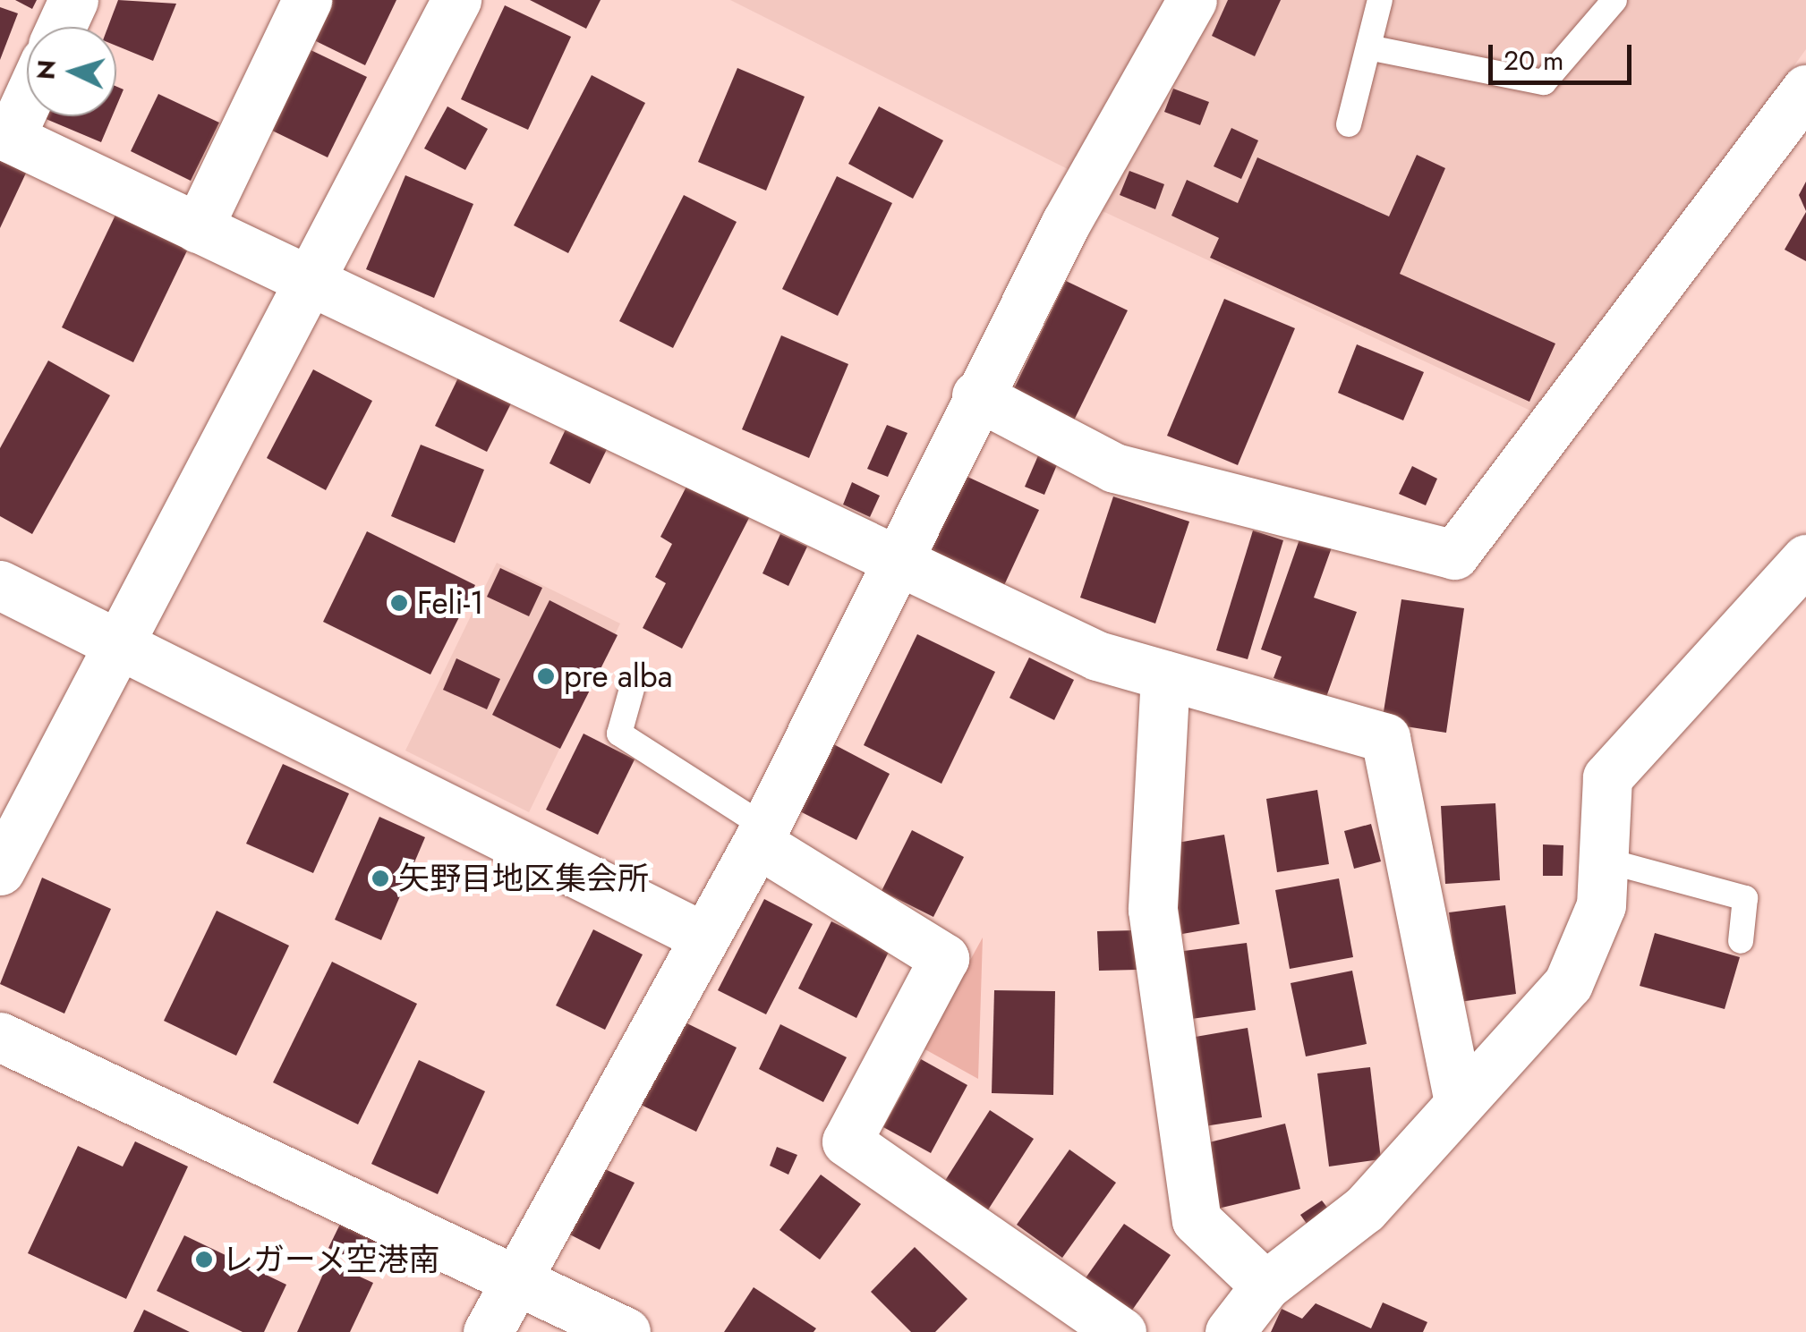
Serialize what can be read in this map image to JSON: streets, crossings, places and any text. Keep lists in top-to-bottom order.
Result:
{
  "places": [
    "Feli-1",
    "pre alba",
    "矢野目地区集会所",
    "レガーメ空港南"
  ],
  "scale_bar": "20 m",
  "north": "left"
}
